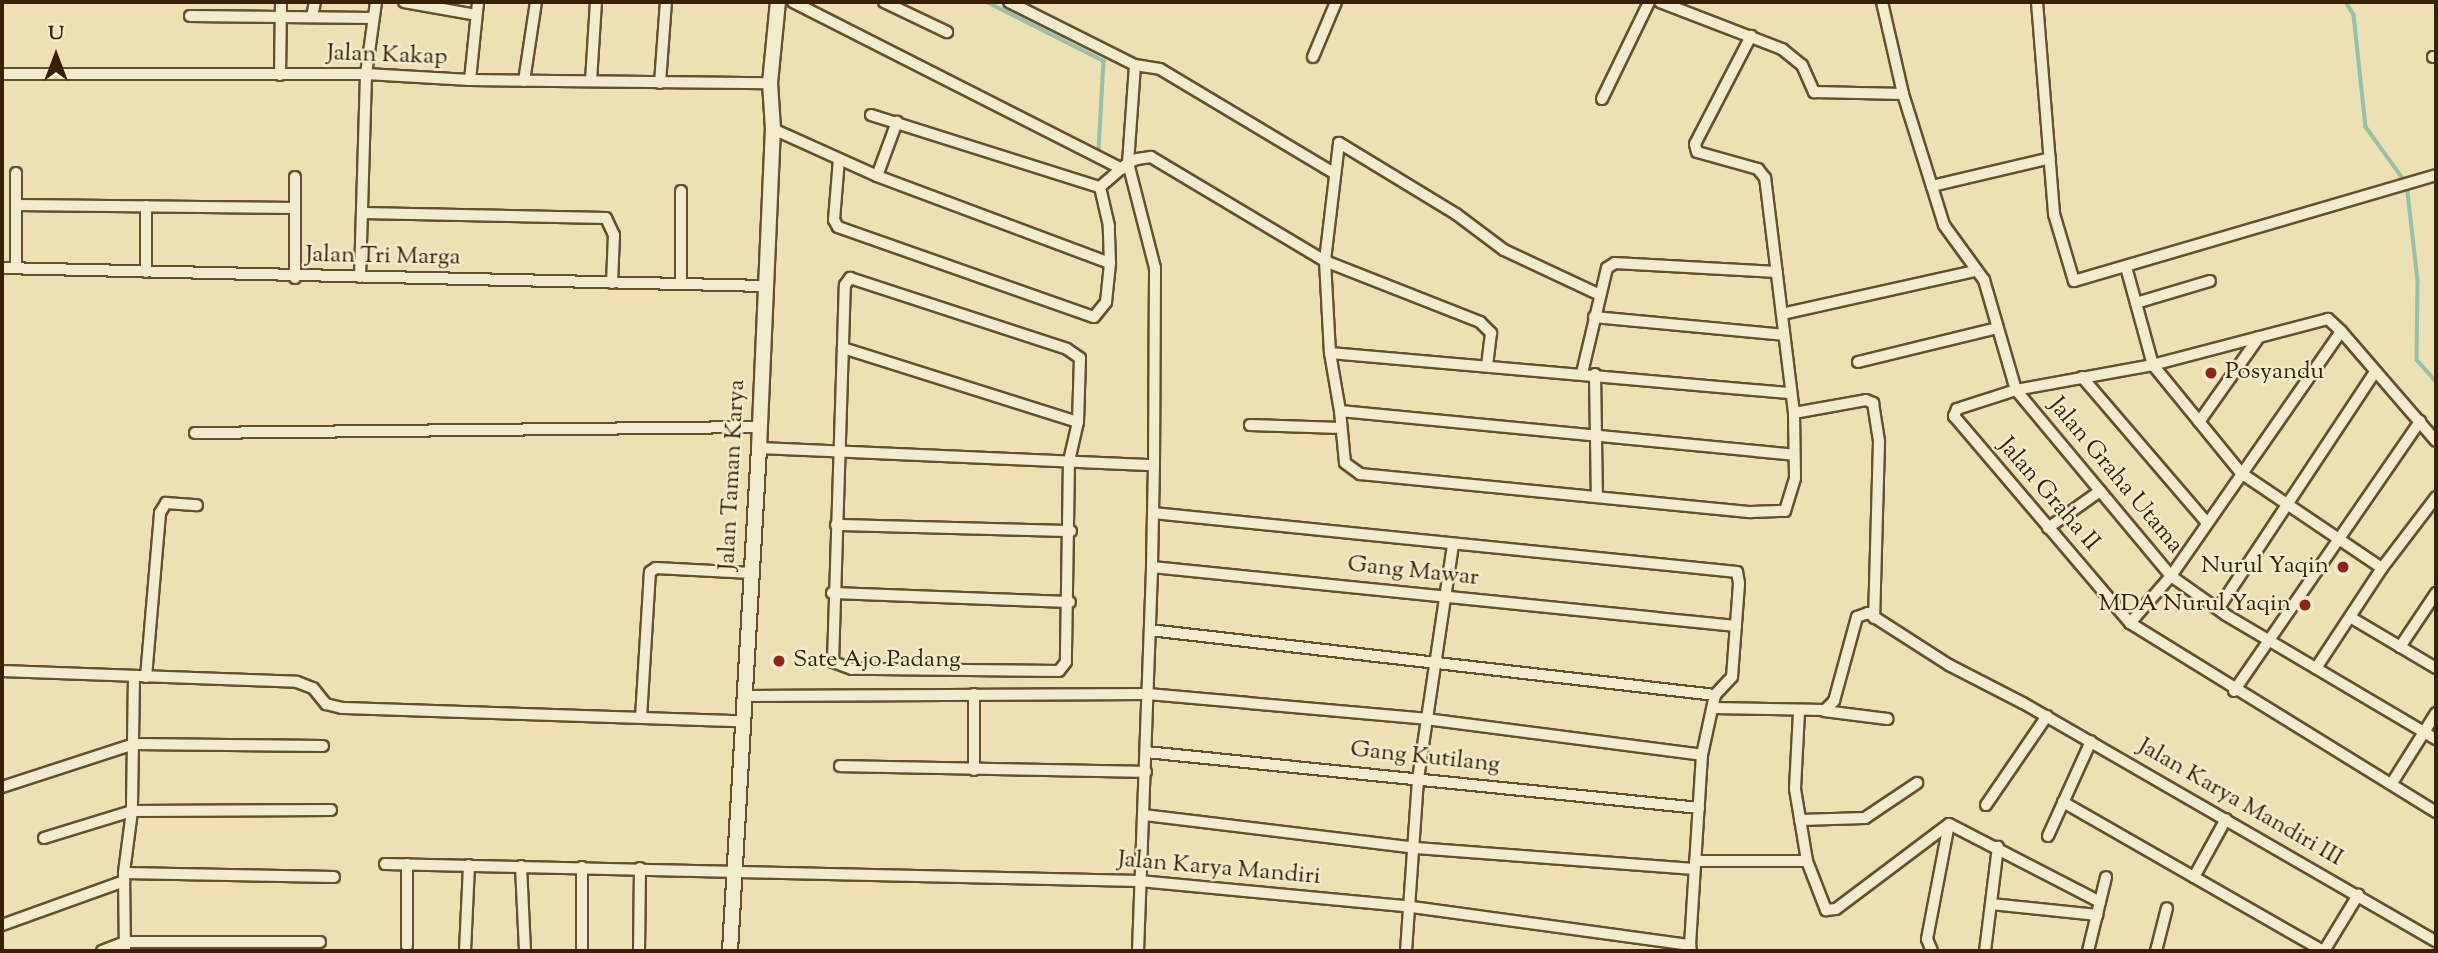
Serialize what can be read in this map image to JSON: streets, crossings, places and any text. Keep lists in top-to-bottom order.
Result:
{
  "streets": {
    "street": [
      "Jalan Kakap",
      "Jalan Tri Marga",
      "Jalan Taman Karya",
      "Jalan Graha Utama",
      "Jalan Graha II",
      "Gang Mawar",
      "Gang Kutilang",
      "Jalan Karya Mandiri III",
      "Jalan Karya Mandiri"
    ]
  },
  "crossings": [
    ["Jalan Kakap", "Jalan Taman Karya"],
    ["Jalan Tri Marga", "Jalan Taman Karya"],
    ["Jalan Taman Karya", "Jalan Karya Mandiri"],
    ["Jalan Graha Utama", "Jalan Graha II"]
  ],
  "places": [
    "Posyandu",
    "Nurul Yaqin",
    "MDA Nurul Yaqin",
    "Sate Ajo Padang"
  ],
  "north": "top"
}
